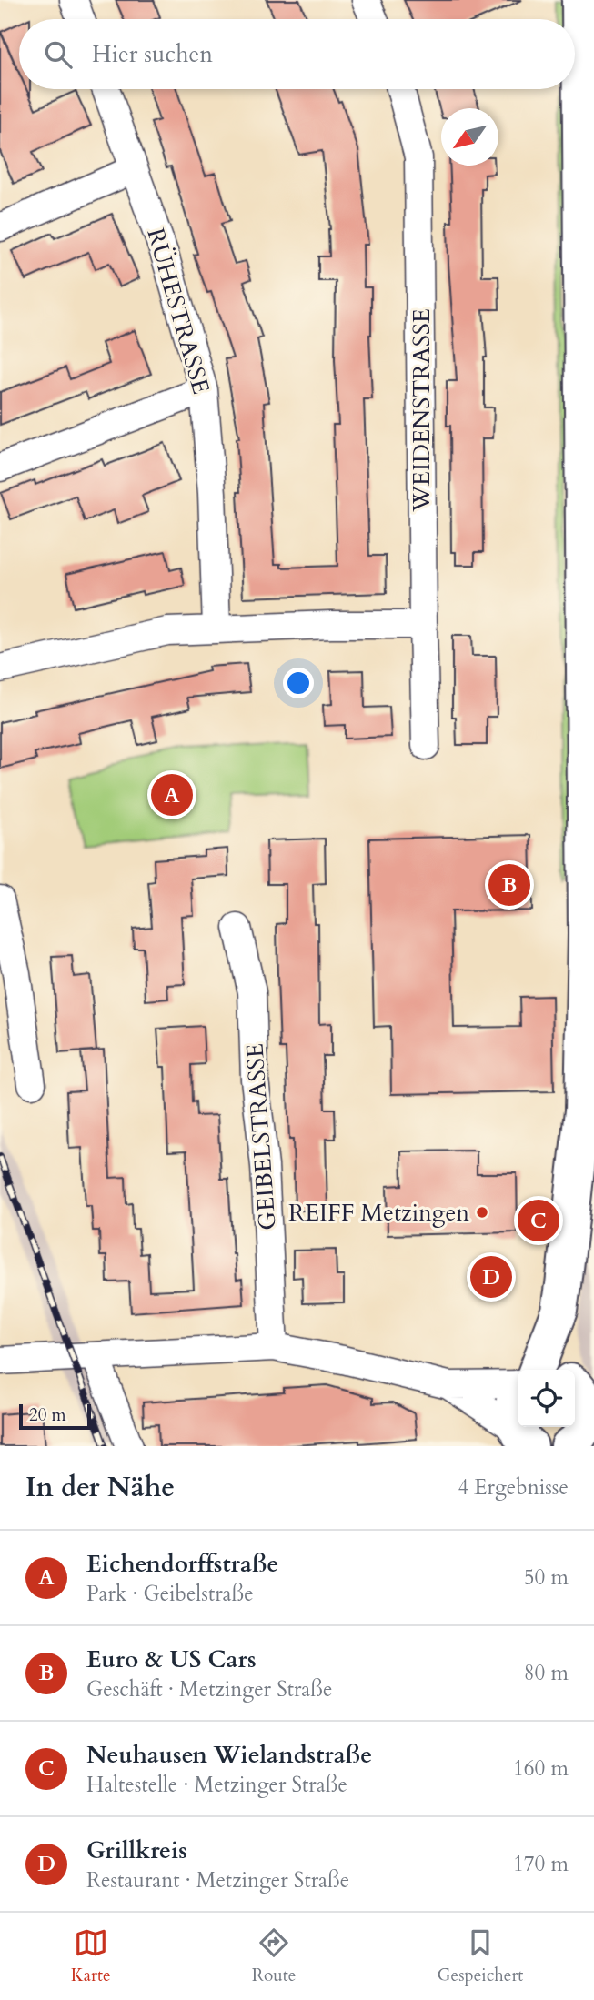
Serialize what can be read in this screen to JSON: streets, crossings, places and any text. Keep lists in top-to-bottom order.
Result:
{
  "streets": {
    "street": ["RÜHESTRASSE", "WEIDENSTRASSE", "GEIBELSTRASSE"]
  },
  "places": ["REIFF Metzingen"],
  "scale_bar": "20 m",
  "north": "bottom left",
  "page": {
    "search": "Hier suchen",
    "pins": [
      "A",
      "B",
      "C",
      "D"
    ],
    "scale": "20 m",
    "heading": ["In der Nähe", "4 Ergebnisse"],
    "list": [
      {
        "mark": "A",
        "name": "Eichendorffstraße",
        "note": "Park · Geibelstraße",
        "value": "50 m"
      },
      {
        "mark": "B",
        "name": "Euro & US Cars",
        "note": "Geschäft · Metzinger Straße",
        "value": "80 m"
      },
      {
        "mark": "C",
        "name": "Neuhausen Wielandstraße",
        "note": "Haltestelle · Metzinger Straße",
        "value": "160 m"
      },
      {
        "mark": "D",
        "name": "Grillkreis",
        "note": "Restaurant · Metzinger Straße",
        "value": "170 m"
      }
    ],
    "nav": ["Karte", "Route", "Gespeichert"]
  }
}
